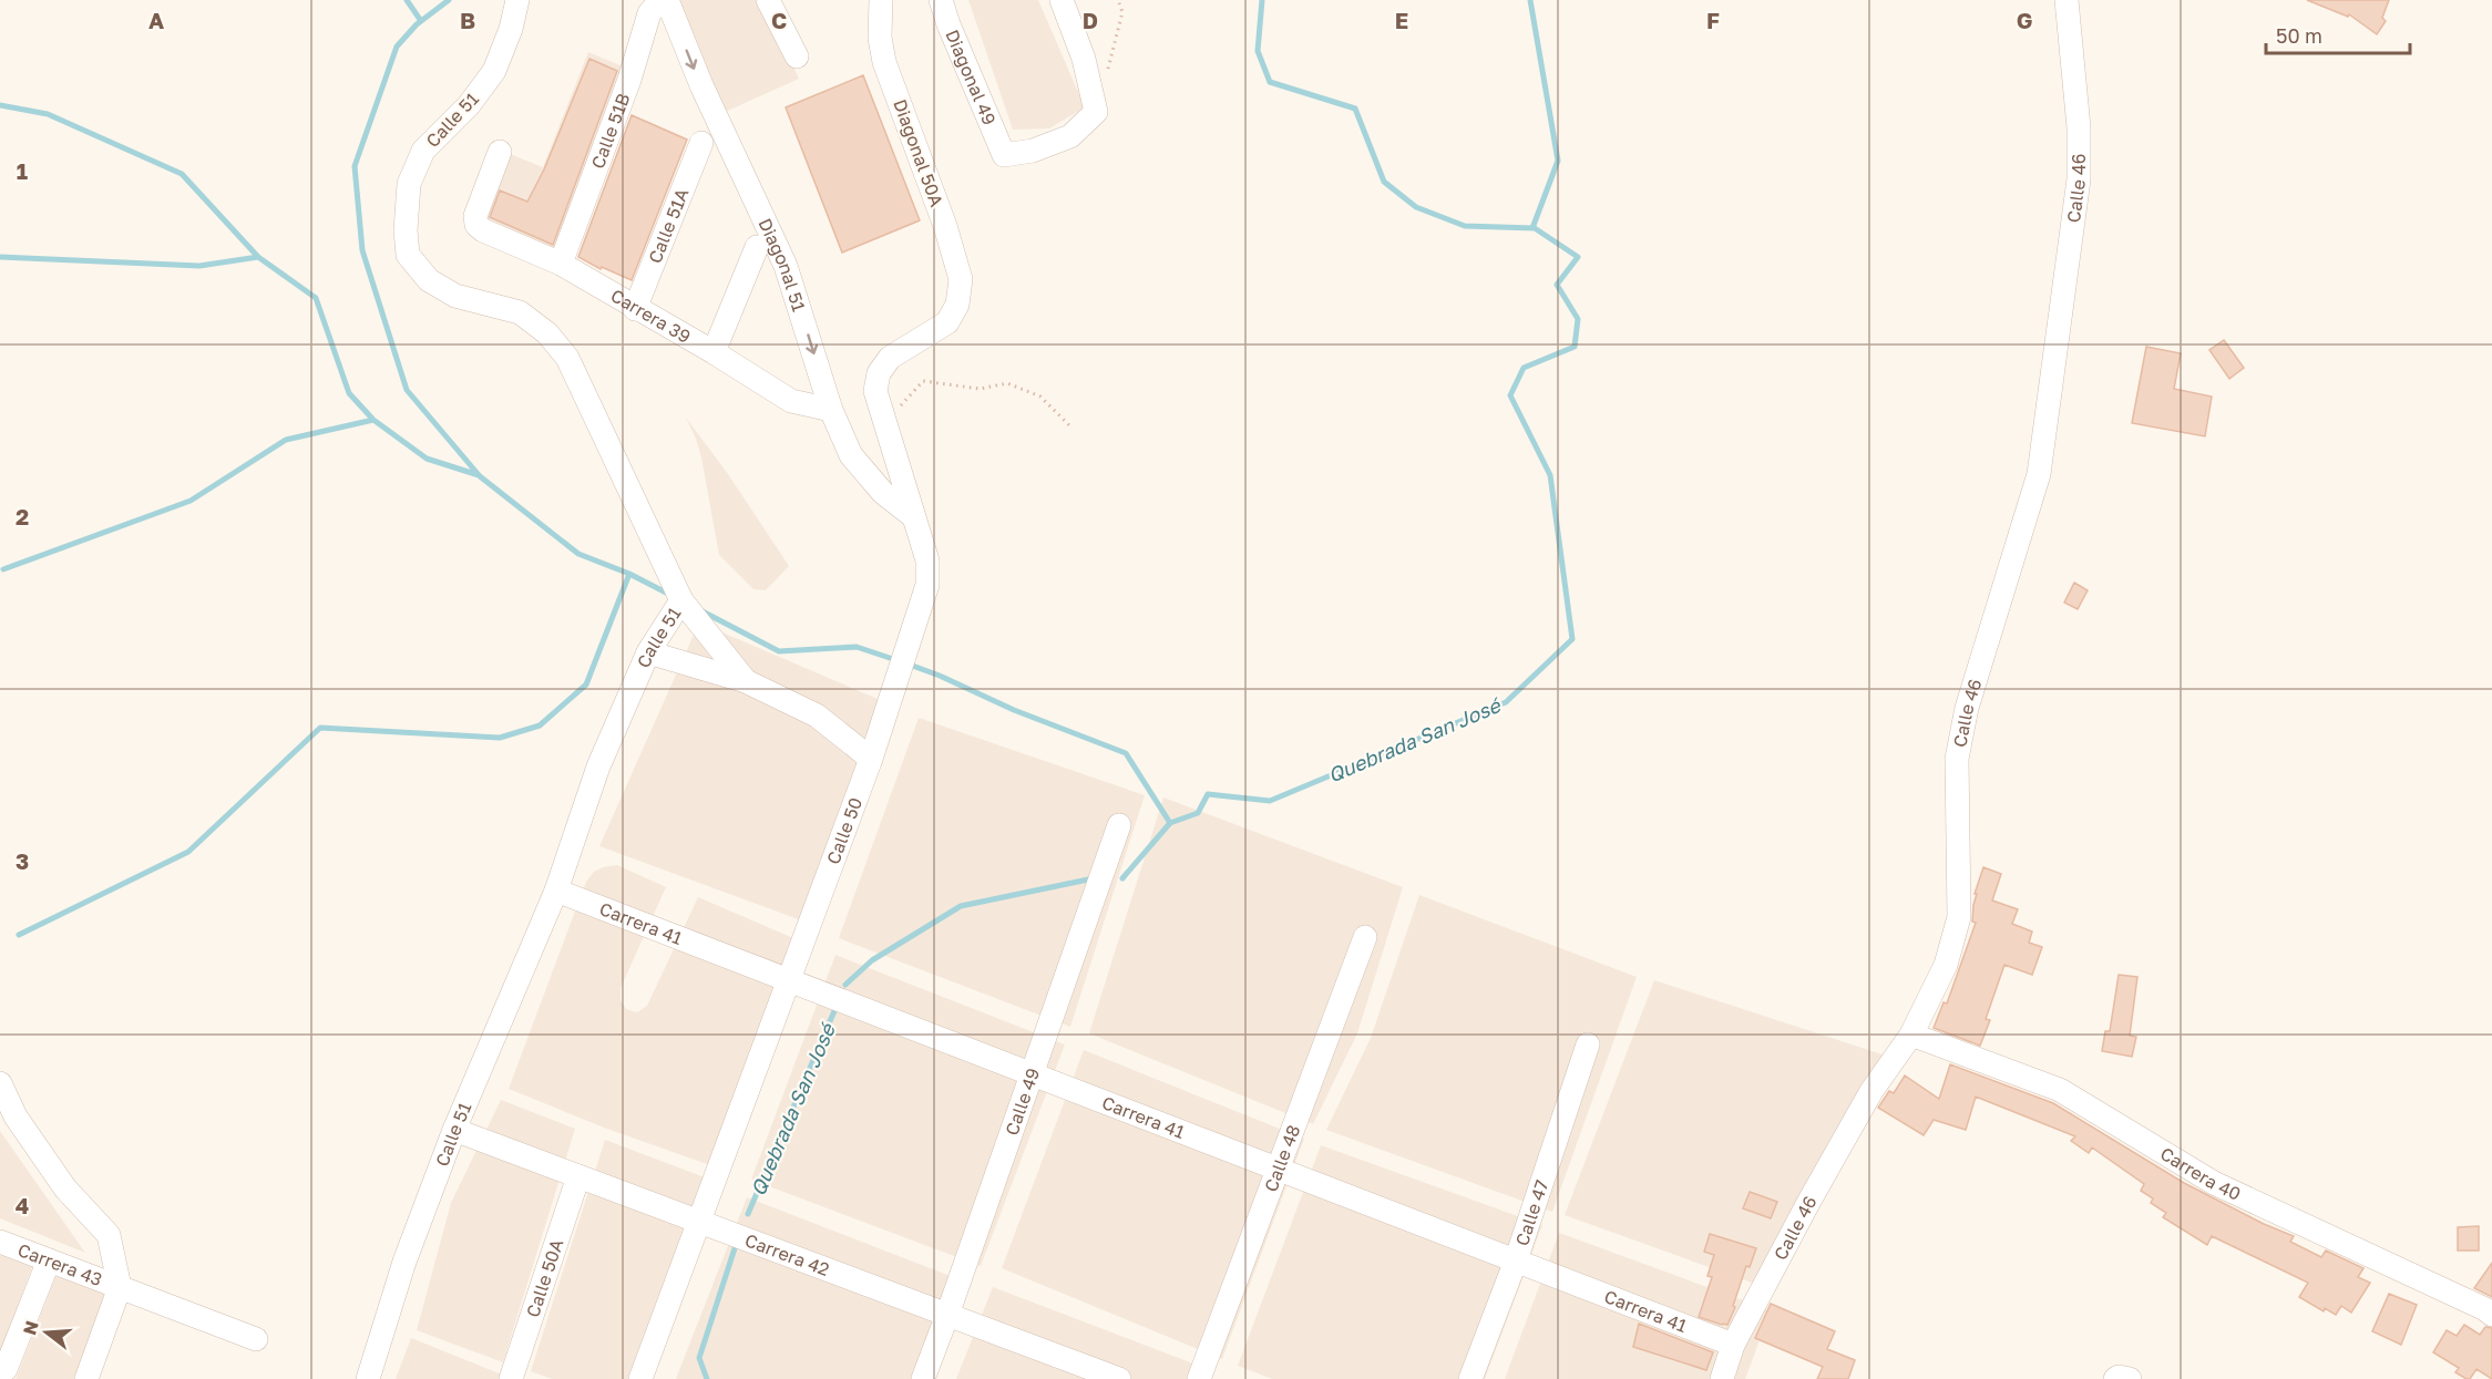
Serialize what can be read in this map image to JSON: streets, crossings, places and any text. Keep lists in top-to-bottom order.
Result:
{
  "streets": {
    "street": [
      "Diagonal 49",
      "Calle 51",
      "Calle 51B",
      "Diagonal 50A",
      "Calle 46",
      "Calle 51A",
      "Diagonal 51",
      "Carrera 39",
      "Calle 50",
      "Carrera 41",
      "Calle 49",
      "Calle 48",
      "Carrera 40",
      "Calle 47",
      "Carrera 42",
      "Carrera 43",
      "Calle 50A"
    ]
  },
  "crossings": [
    ["Calle 51", "Carrera 41"],
    ["Calle 51", "Carrera 42"],
    ["Calle 51B", "Carrera 39"],
    ["Diagonal 50A", "Calle 50"],
    ["Calle 46", "Carrera 41"],
    ["Calle 46", "Carrera 40"],
    ["Calle 51A", "Carrera 39"],
    ["Diagonal 51", "Carrera 39"],
    ["Diagonal 51", "Calle 50"],
    ["Calle 50", "Carrera 41"],
    ["Calle 50", "Carrera 42"],
    ["Carrera 41", "Calle 49"],
    ["Carrera 41", "Calle 48"],
    ["Carrera 41", "Calle 47"],
    ["Calle 49", "Carrera 42"],
    ["Carrera 42", "Calle 50A"]
  ],
  "one_way": ["Diagonal 51"],
  "water": ["Quebrada San José"],
  "scale_bar": "50 m",
  "north": "left",
  "grid": {
    "columns": [
      "A",
      "B",
      "C",
      "D",
      "E",
      "F",
      "G"
    ],
    "rows": [
      "1",
      "2",
      "3",
      "4"
    ]
  }
}
